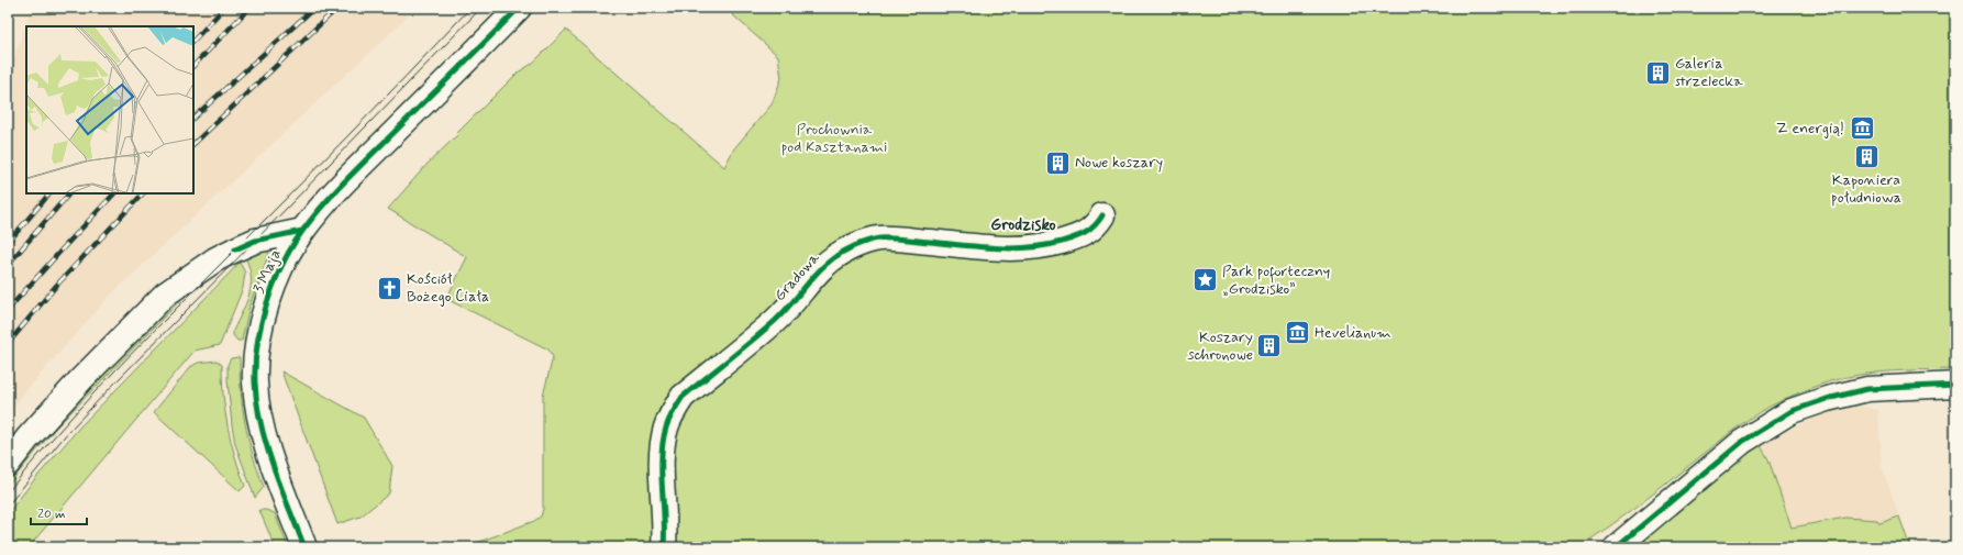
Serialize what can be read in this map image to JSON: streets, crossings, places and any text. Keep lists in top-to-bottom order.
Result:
{
  "streets": {
    "street": ["3 Maja", "Gradowa"]
  },
  "districts": ["Grodzisko"],
  "parks": ["Prochownia pod Kasztanami"],
  "places": {
    "building": [
      "Galeria strzelecka",
      "Kaponiera południowa",
      "Nowe koszary",
      "Koszary schronowe"
    ],
    "museum": ["Z energią!", "Hevelianum"],
    "place": ["Park poforteczny „Grodzisko”"],
    "church": ["Kościół Bożego Ciała"]
  },
  "scale_bar": "20 m"
}
